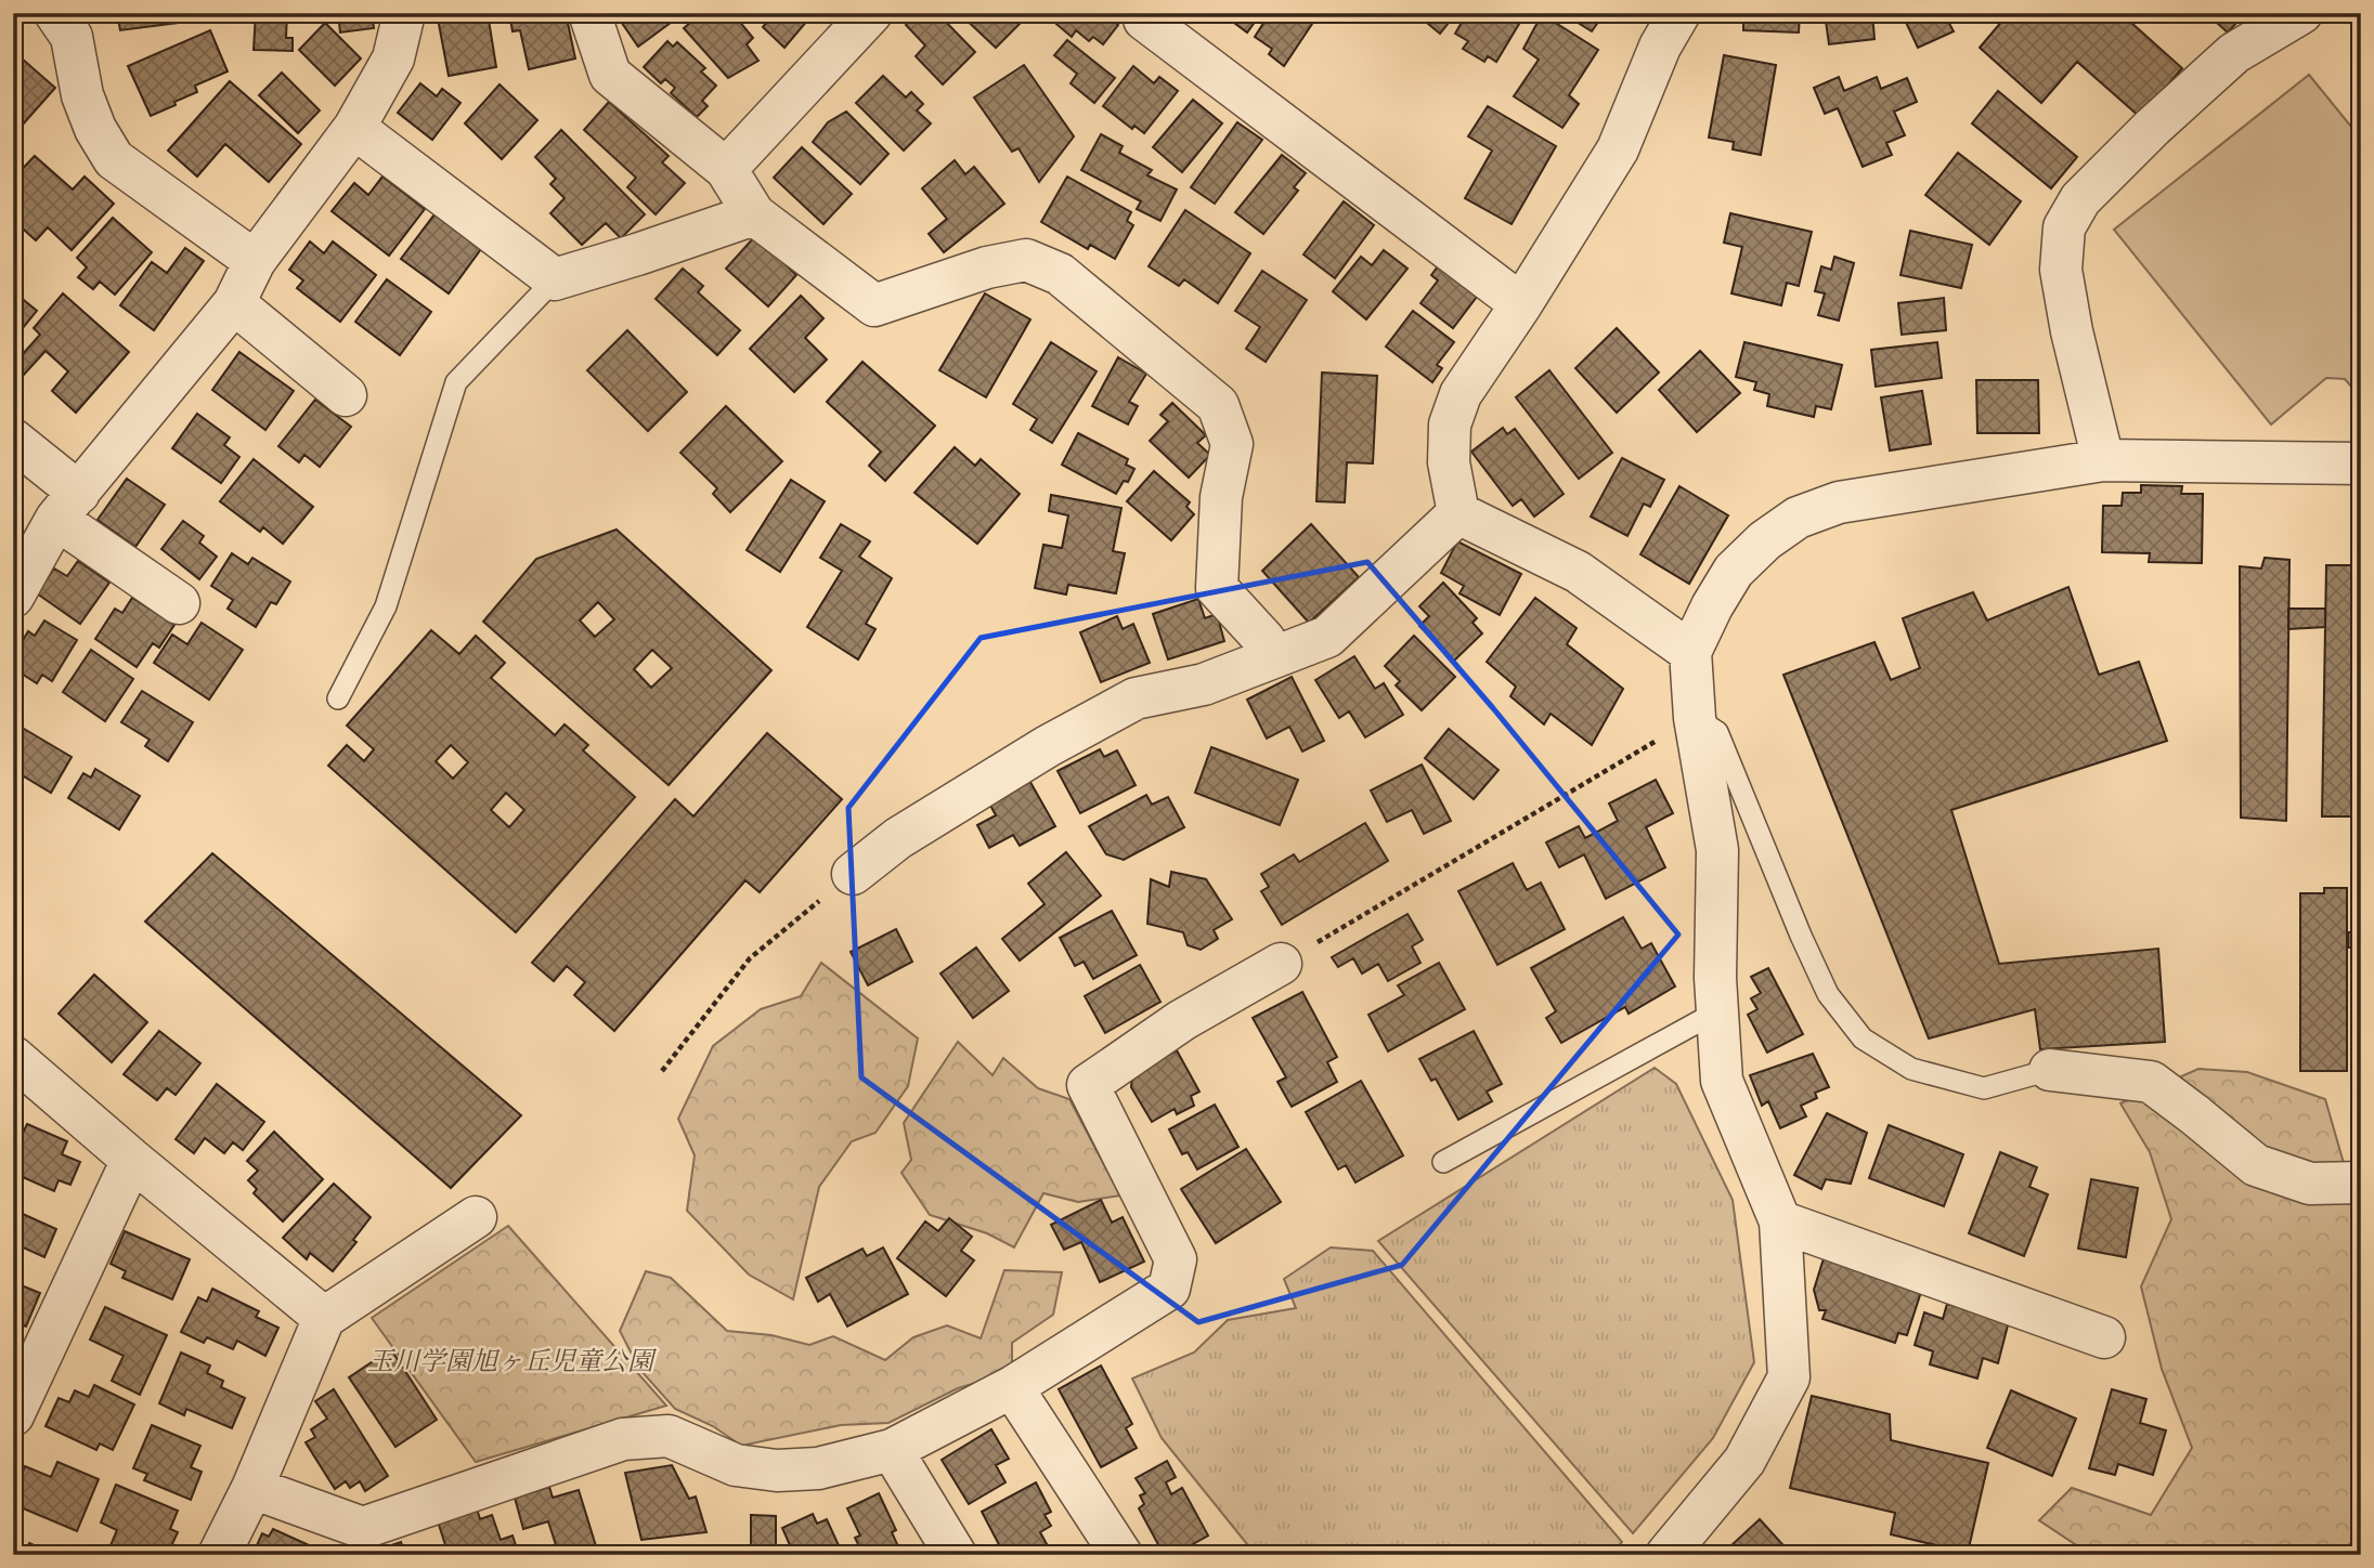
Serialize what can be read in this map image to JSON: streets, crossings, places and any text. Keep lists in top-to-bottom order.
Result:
{
  "parks": ["玉川学園旭ヶ丘児童公園"]
}
